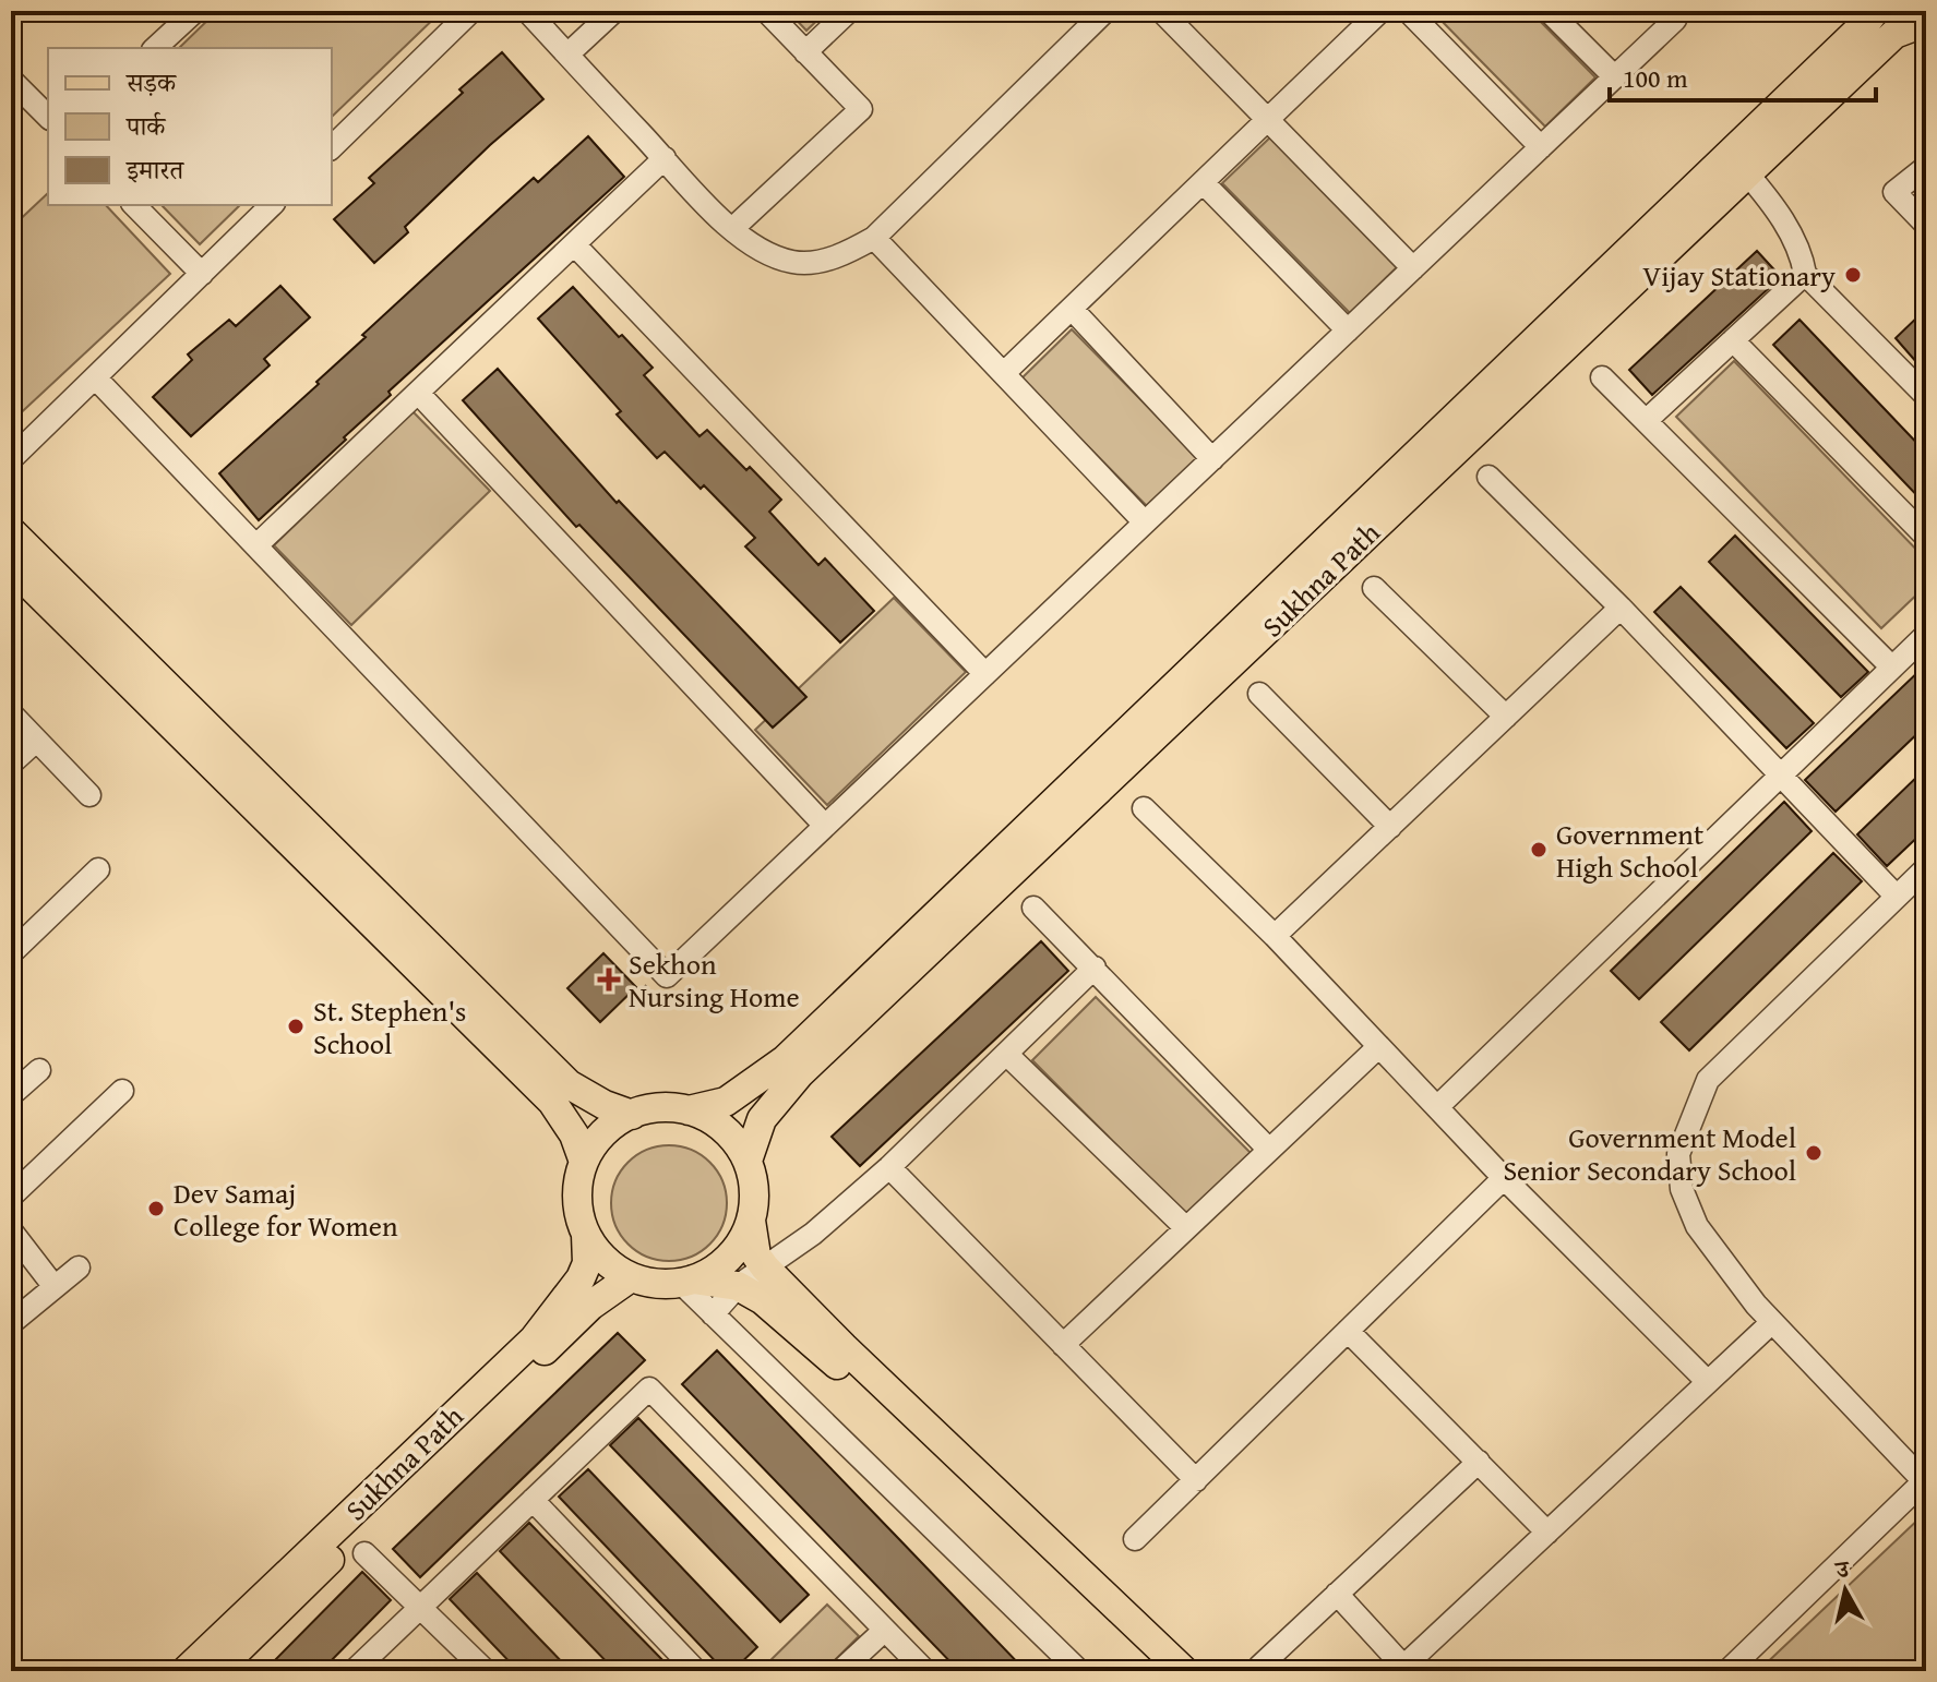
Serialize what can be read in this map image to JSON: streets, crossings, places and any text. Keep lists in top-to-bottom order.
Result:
{
  "streets": {
    "main road": ["Sukhna Path"]
  },
  "places": {
    "other": [
      "Vijay Stationary",
      "Government High School",
      "St. Stephen's School",
      "Government Model Senior Secondary School",
      "Dev Samaj College for Women"
    ],
    "health": ["Sekhon Nursing Home"]
  },
  "legend": ["सड़क", "पार्क", "इमारत"],
  "scale_bar": "100 m",
  "north": "top"
}
